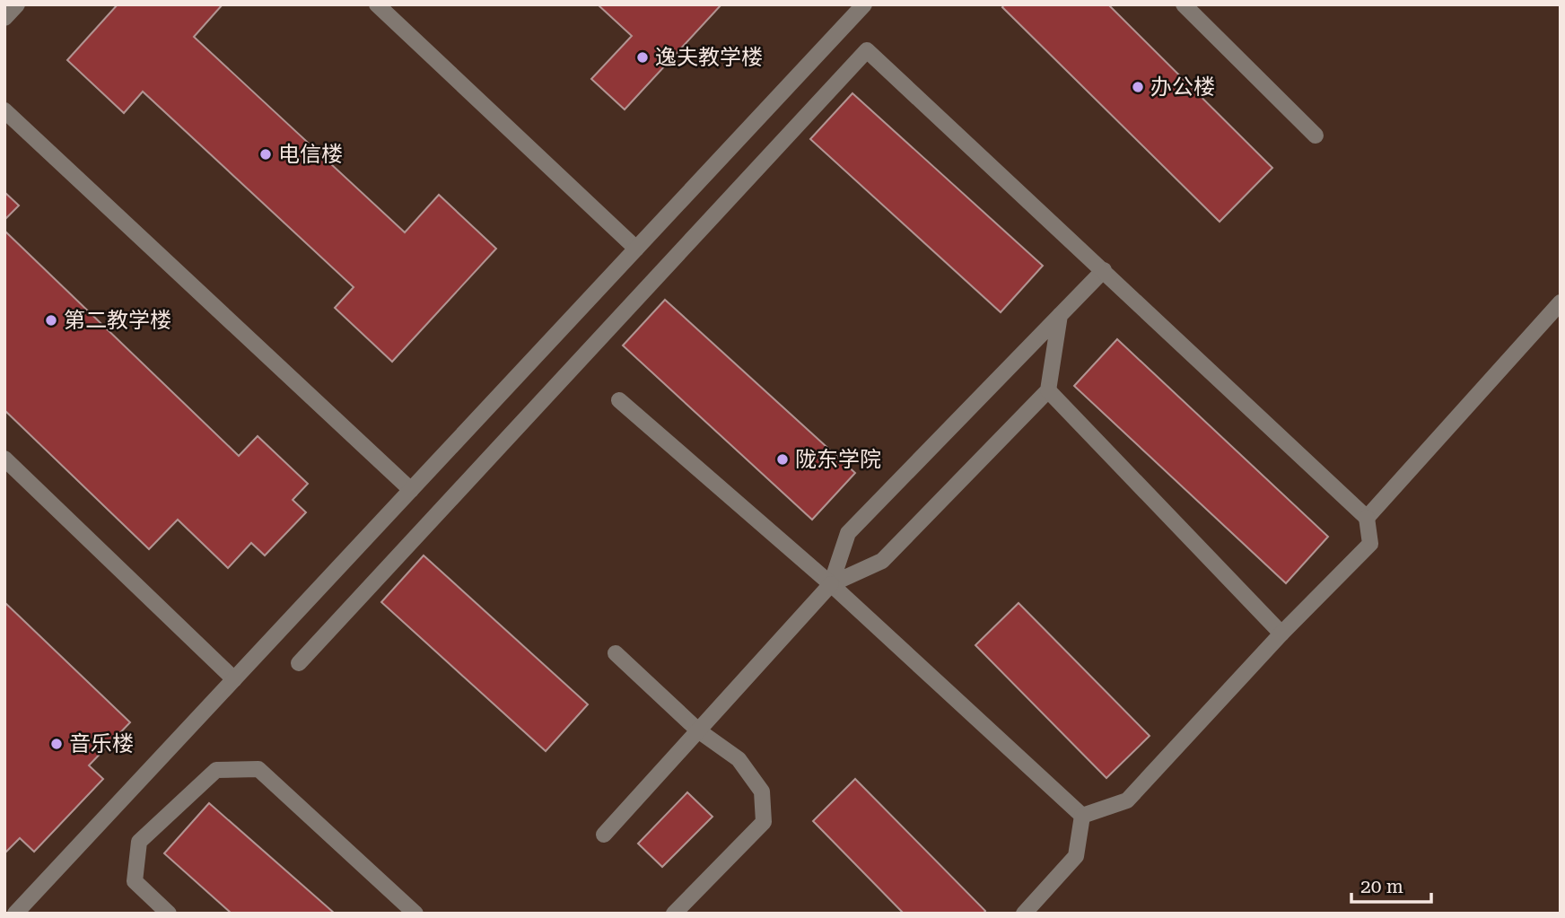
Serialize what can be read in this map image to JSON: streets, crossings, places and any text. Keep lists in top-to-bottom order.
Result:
{
  "places": [
    "逸夫教学楼",
    "办公楼",
    "电信楼",
    "第二教学楼",
    "陇东学院",
    "音乐楼"
  ],
  "scale_bar": "20 m"
}
